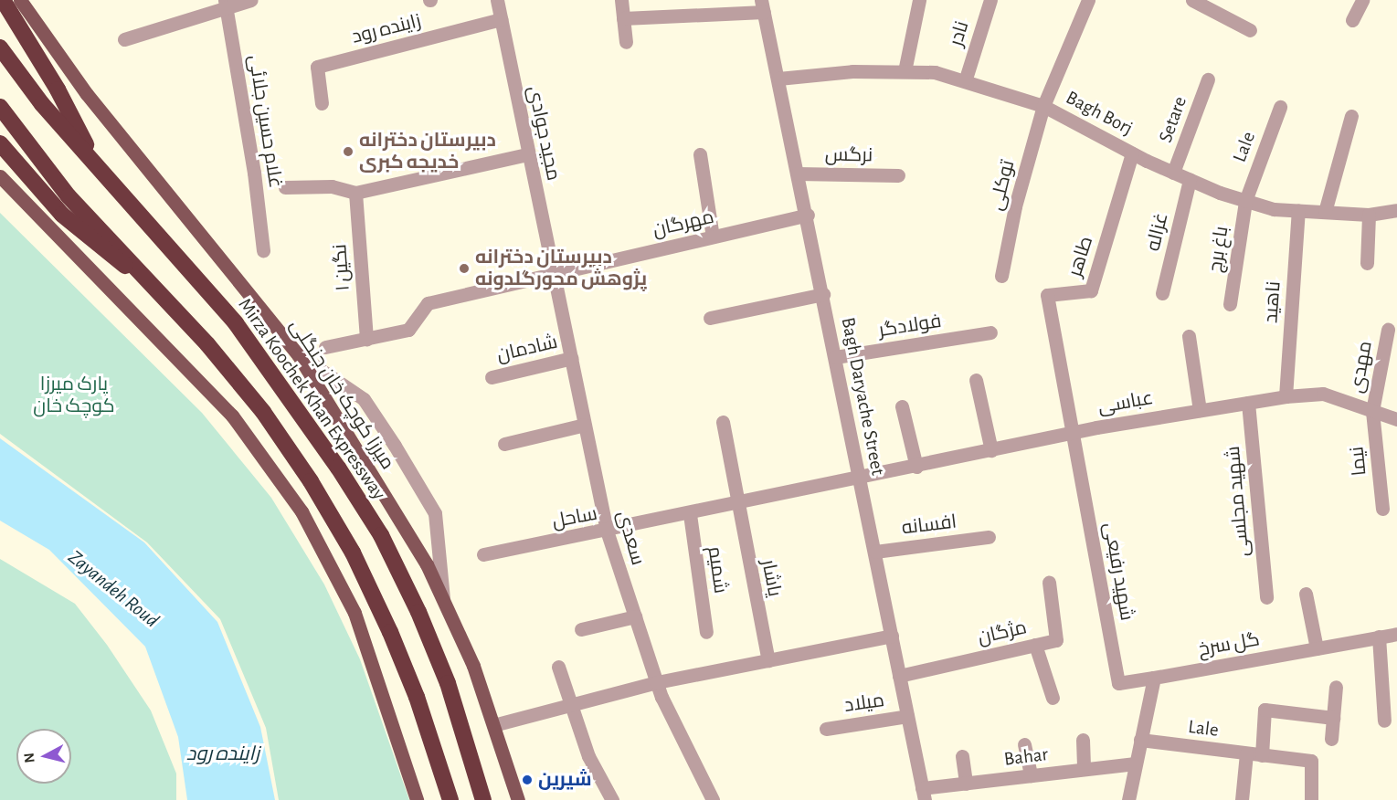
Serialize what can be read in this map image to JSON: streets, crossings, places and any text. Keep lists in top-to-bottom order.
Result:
{
  "streets": {
    "highway": ["Mirza Koochek Khan Expressway"],
    "main road": ["میرزا کوچک خان جنگلی"],
    "street": [
      "زاینده رود",
      "نادر",
      "Bagh Borj",
      "Setare",
      "غلام حسین جلائی",
      "مجید جوادی",
      "Lale",
      "نرگس",
      "توکلی",
      "مهرگان",
      "غزاله",
      "باغ برج",
      "طاهر",
      "نگین ۱",
      "ناهید",
      "فولادگر",
      "شادمان",
      "مهدی",
      "Bagh Daryache Street",
      "عباسی",
      "نیما",
      "شهید مجلسی",
      "ساحل",
      "افسانه",
      "سعدی",
      "شمیم",
      "شهید رفیعی",
      "یاشار",
      "مژگان",
      "گل سرخ",
      "میلاد",
      "Bahar"
    ]
  },
  "crossings": [
    ["زاینده رود", "مجید جوادی"],
    ["نادر", "Bagh Borj"],
    ["Bagh Borj", "Setare"],
    ["Bagh Borj", "Lale"],
    ["Bagh Borj", "توکلی"],
    ["Bagh Borj", "غزاله"],
    ["Bagh Borj", "باغ برج"],
    ["Bagh Borj", "طاهر"],
    ["Bagh Borj", "ناهید"],
    ["Bagh Borj", "Bagh Daryache Street"],
    ["مجید جوادی", "مهرگان"],
    ["مجید جوادی", "سعدی"],
    ["Lale", "باغ برج"],
    ["نرگس", "Bagh Daryache Street"],
    ["مهرگان", "نگین ۱"],
    ["مهرگان", "Bagh Daryache Street"],
    ["مهرگان", "سعدی"],
    ["طاهر", "عباسی"],
    ["طاهر", "شهید رفیعی"],
    ["ناهید", "عباسی"],
    ["فولادگر", "Bagh Daryache Street"],
    ["شادمان", "سعدی"],
    ["مهدی", "عباسی"],
    ["مهدی", "نیما"],
    ["Bagh Daryache Street", "عباسی"],
    ["Bagh Daryache Street", "ساحل"],
    ["Bagh Daryache Street", "افسانه"],
    ["Bagh Daryache Street", "مژگان"],
    ["Bagh Daryache Street", "میلاد"],
    ["Bagh Daryache Street", "Bahar"],
    ["عباسی", "نیما"],
    ["عباسی", "شهید مجلسی"],
    ["عباسی", "ساحل"],
    ["عباسی", "شهید رفیعی"],
    ["ساحل", "سعدی"],
    ["ساحل", "شمیم"],
    ["ساحل", "یاشار"],
    ["شهید رفیعی", "گل سرخ"]
  ],
  "water": ["Zayandeh Roud", "زاینده رود"],
  "parks": ["پارک میرزا کوچک خان"],
  "places": ["دبیرستان دخترانه خدیجه کبری", "دبیرستان دخترانه پژوهش محورگلدونه", "شیرین"],
  "north": "left"
}
